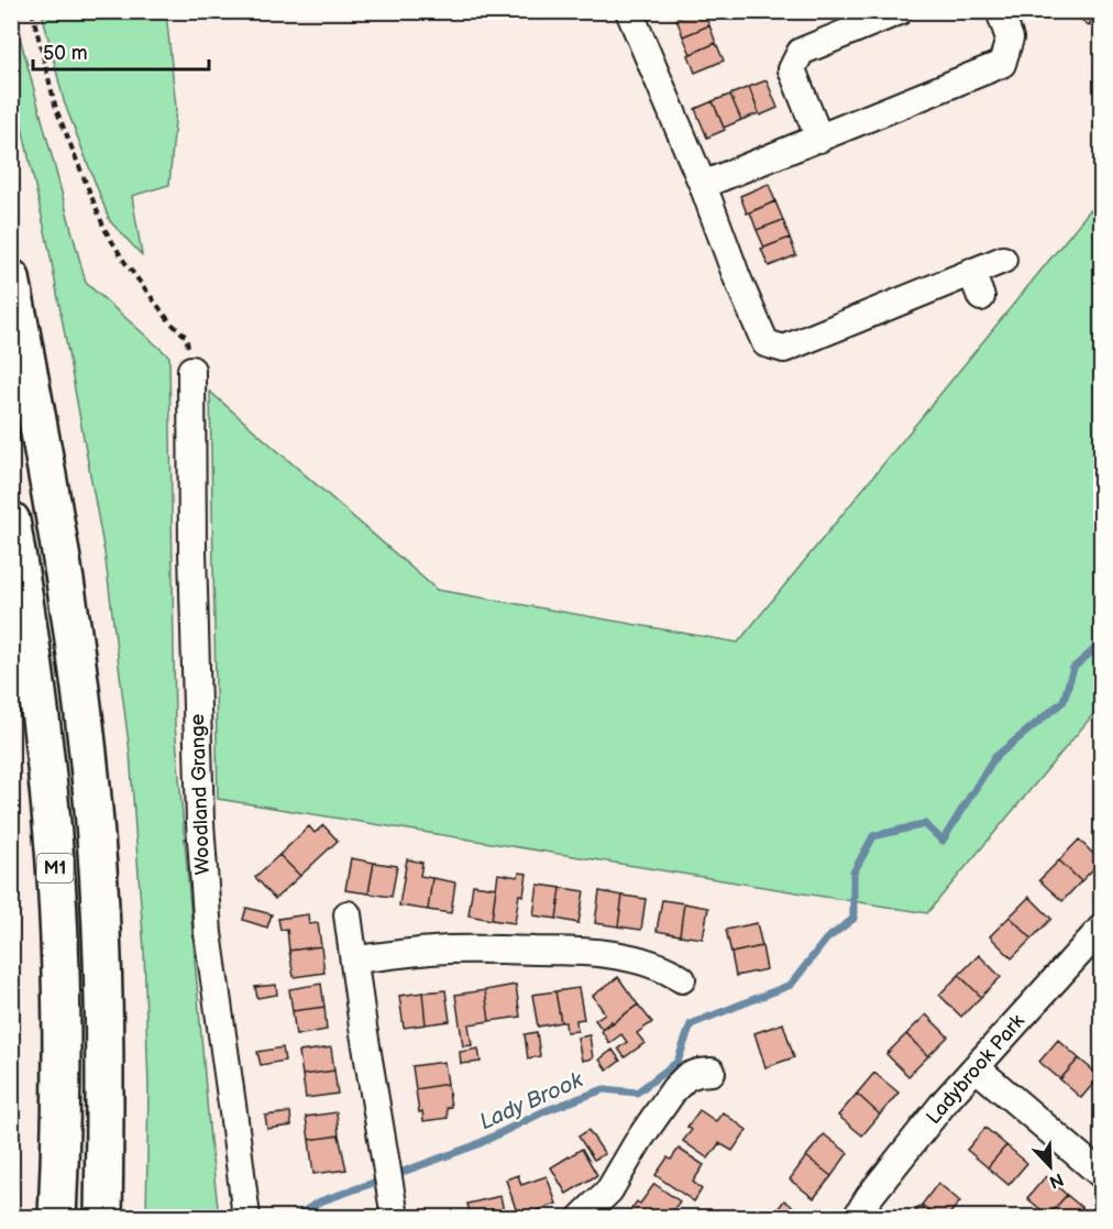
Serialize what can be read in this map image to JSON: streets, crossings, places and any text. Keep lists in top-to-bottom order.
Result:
{
  "streets": {
    "highway": ["M1"],
    "street": ["Woodland Grange", "Ladybrook Park"]
  },
  "water": ["Lady Brook"],
  "scale_bar": "50 m",
  "north": "bottom right"
}
